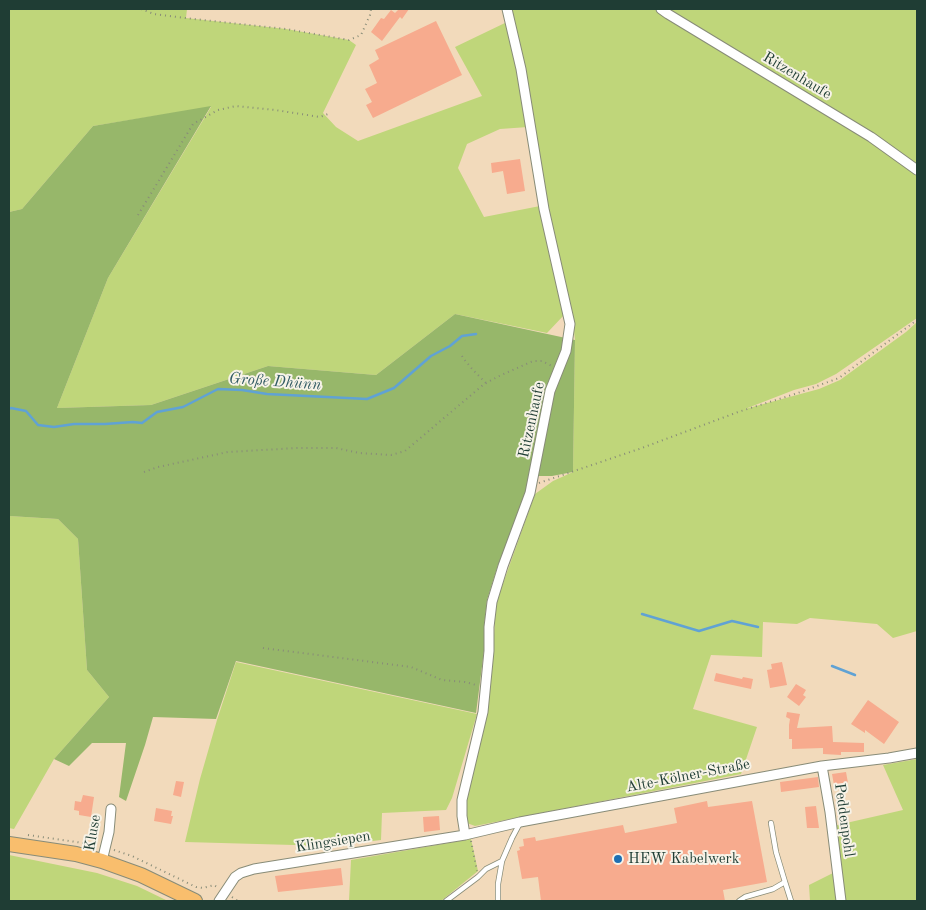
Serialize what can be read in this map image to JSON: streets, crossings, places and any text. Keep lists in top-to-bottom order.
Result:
{
  "streets": {
    "street": [
      "Ritzenhaufe",
      "Alte-Kölner-Straße",
      "Peddenpohl",
      "Kluse",
      "Klingsiepen"
    ]
  },
  "crossings": [
    ["Ritzenhaufe", "Alte-Kölner-Straße"],
    ["Ritzenhaufe", "Klingsiepen"],
    ["Alte-Kölner-Straße", "Peddenpohl"],
    ["Alte-Kölner-Straße", "Klingsiepen"]
  ],
  "water": ["Große Dhünn"],
  "places": ["HEW Kabelwerk"]
}
